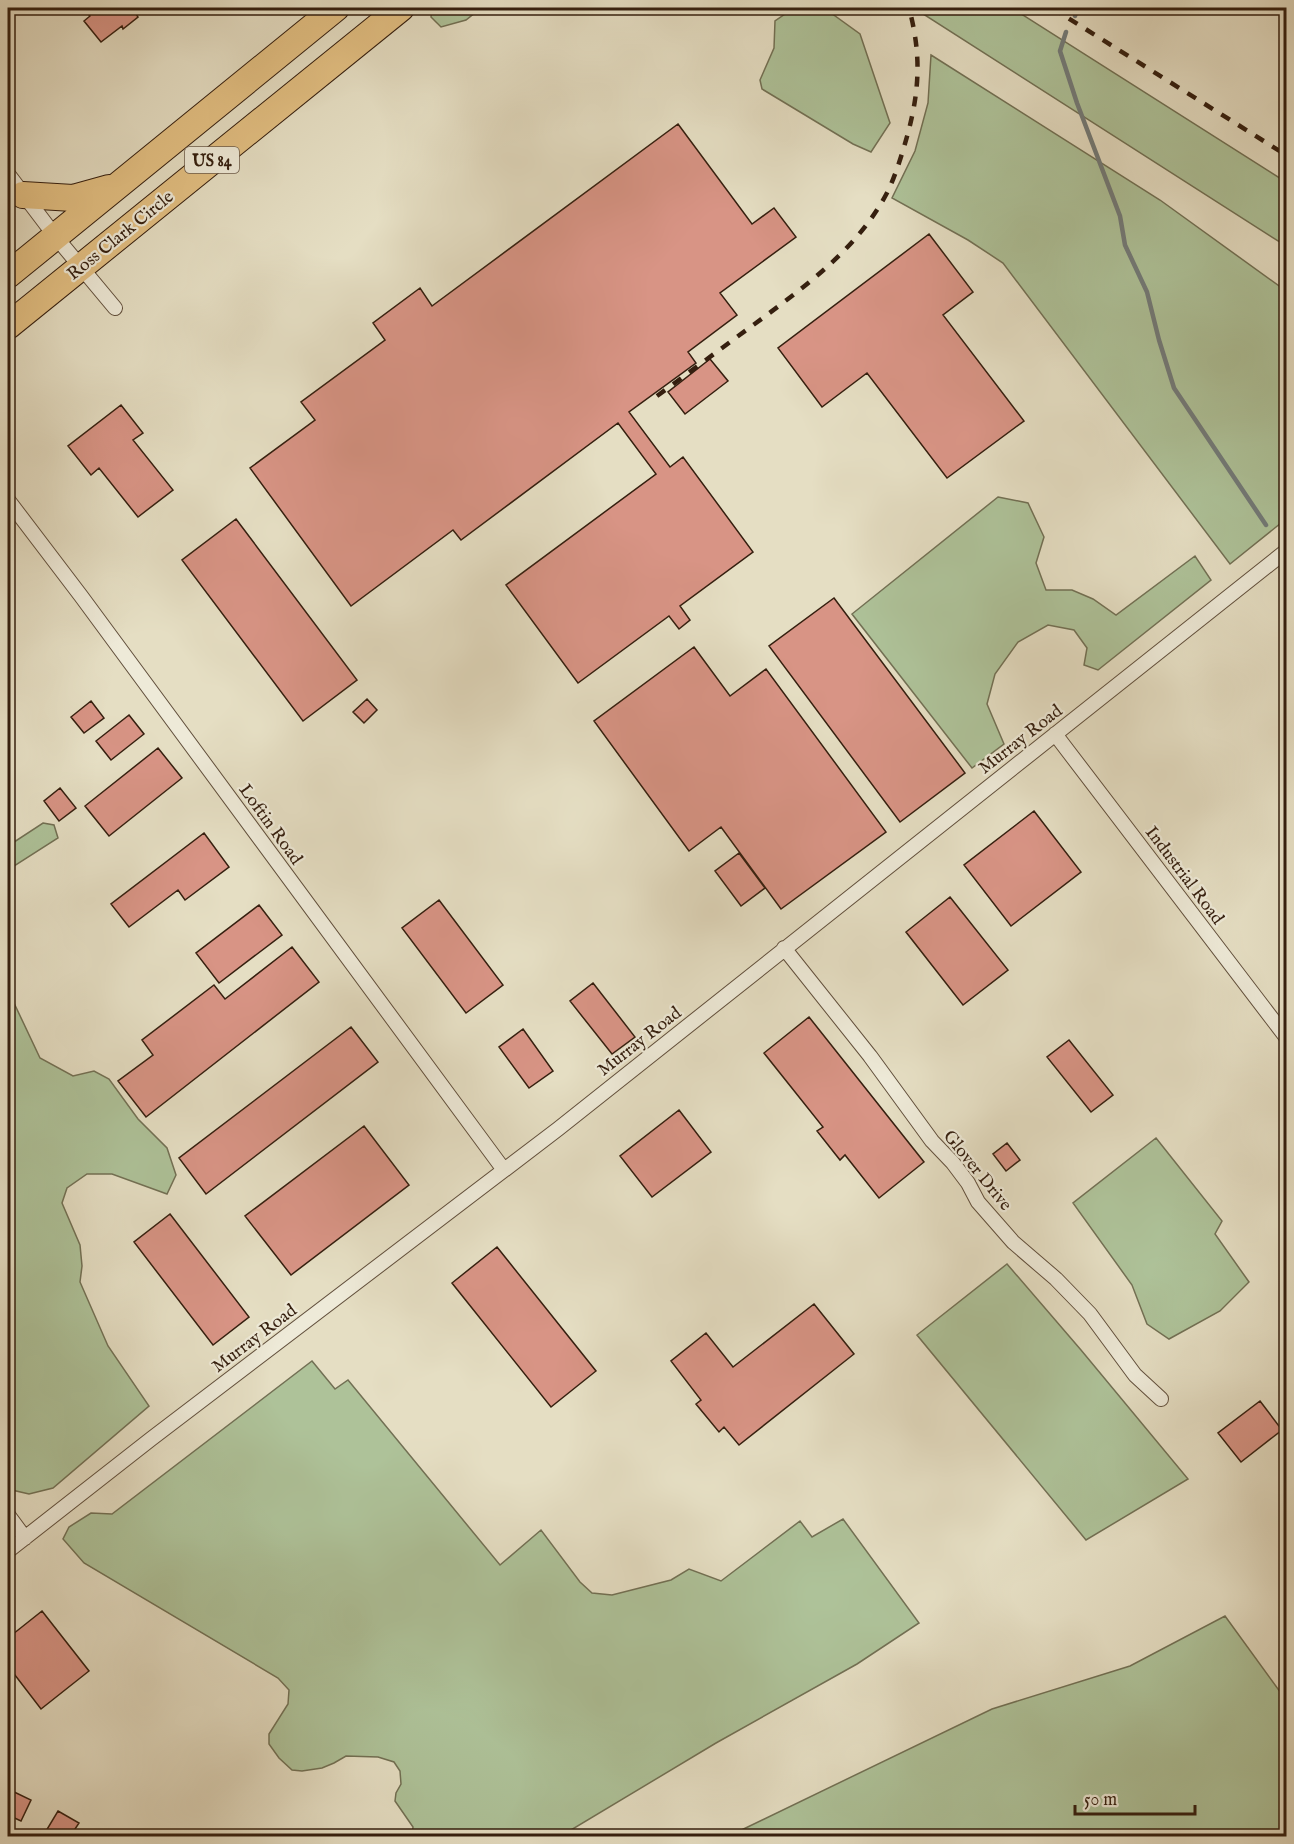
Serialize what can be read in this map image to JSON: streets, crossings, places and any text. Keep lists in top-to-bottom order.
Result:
{
  "streets": {
    "highway": ["US 84", "Ross Clark Circle"],
    "street": [
      "Murray Road",
      "Loftin Road",
      "Industrial Road",
      "Glover Drive"
    ]
  },
  "crossings": [
    ["Murray Road", "Loftin Road"],
    ["Murray Road", "Industrial Road"],
    ["Murray Road", "Glover Drive"]
  ],
  "scale_bar": "50 m"
}
